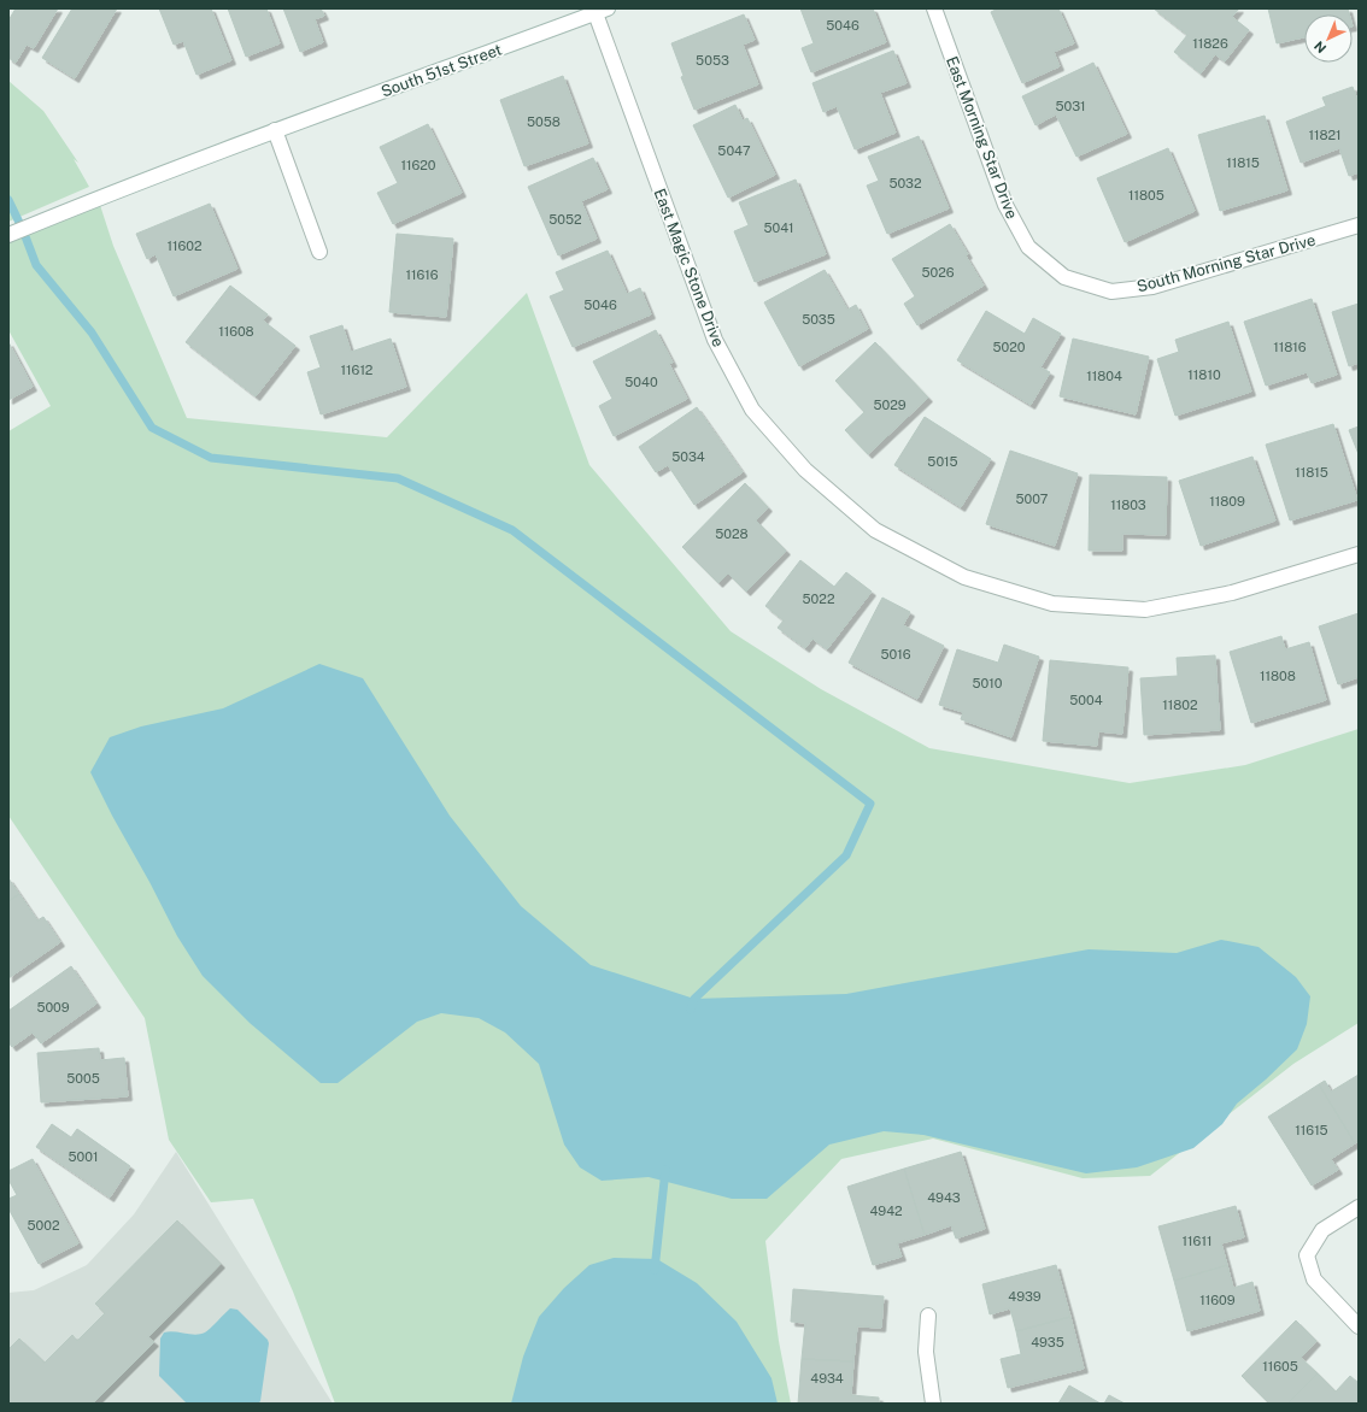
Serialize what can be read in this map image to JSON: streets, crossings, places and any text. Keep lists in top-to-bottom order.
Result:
{
  "streets": {
    "street": [
      "South 51st Street",
      "East Morning Star Drive",
      "South Morning Star Drive",
      "East Magic Stone Drive"
    ]
  },
  "crossings": [
    ["South 51st Street", "East Magic Stone Drive"],
    ["East Morning Star Drive", "South Morning Star Drive"]
  ],
  "house_numbers": [
    "5046",
    "11826",
    "5053",
    "5031",
    "5058",
    "11821",
    "5047",
    "11815",
    "11620",
    "5032",
    "11805",
    "5052",
    "5041",
    "11602",
    "5026",
    "11616",
    "5046",
    "5035",
    "11608",
    "5020",
    "11816",
    "11612",
    "11810",
    "11804",
    "5040",
    "5029",
    "5034",
    "5015",
    "11815",
    "5007",
    "11809",
    "11803",
    "5028",
    "5022",
    "5016",
    "11808",
    "5010",
    "5004",
    "11802",
    "5009",
    "5005",
    "11615",
    "5001",
    "4943",
    "4942",
    "5002",
    "11611",
    "4939",
    "11609",
    "4935",
    "11605",
    "4934"
  ],
  "north": "bottom left"
}
